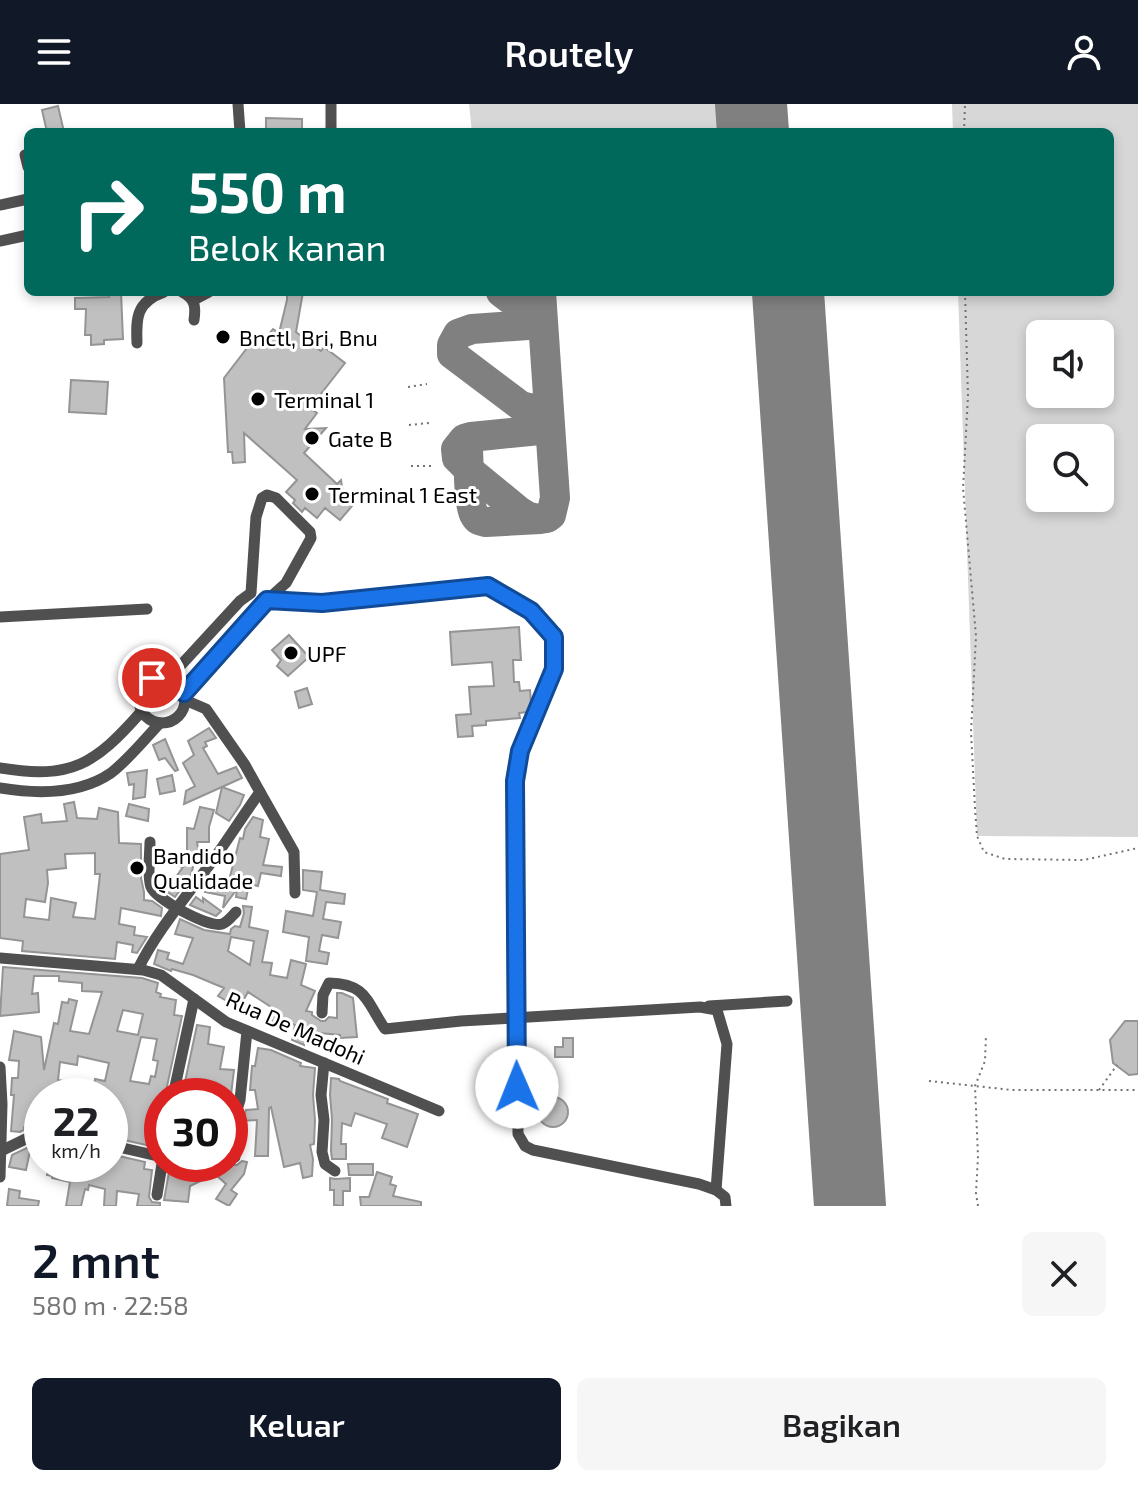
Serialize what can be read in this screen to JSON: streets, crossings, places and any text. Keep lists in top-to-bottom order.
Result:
{
  "streets": {
    "street": ["Rua De Madohi"]
  },
  "places": [
    "Bnctl, Bri, Bnu",
    "Terminal 1",
    "Gate B",
    "Terminal 1 East",
    "UPF",
    "Bandido Qualidade"
  ],
  "page": {
    "header": "Routely",
    "turn": ["550 m", "Belok kanan"],
    "speed": "22 km/h",
    "limit": "30",
    "heading": ["2 mnt", "580 m · 22:58"],
    "buttons": ["Keluar", "Bagikan"]
  }
}
